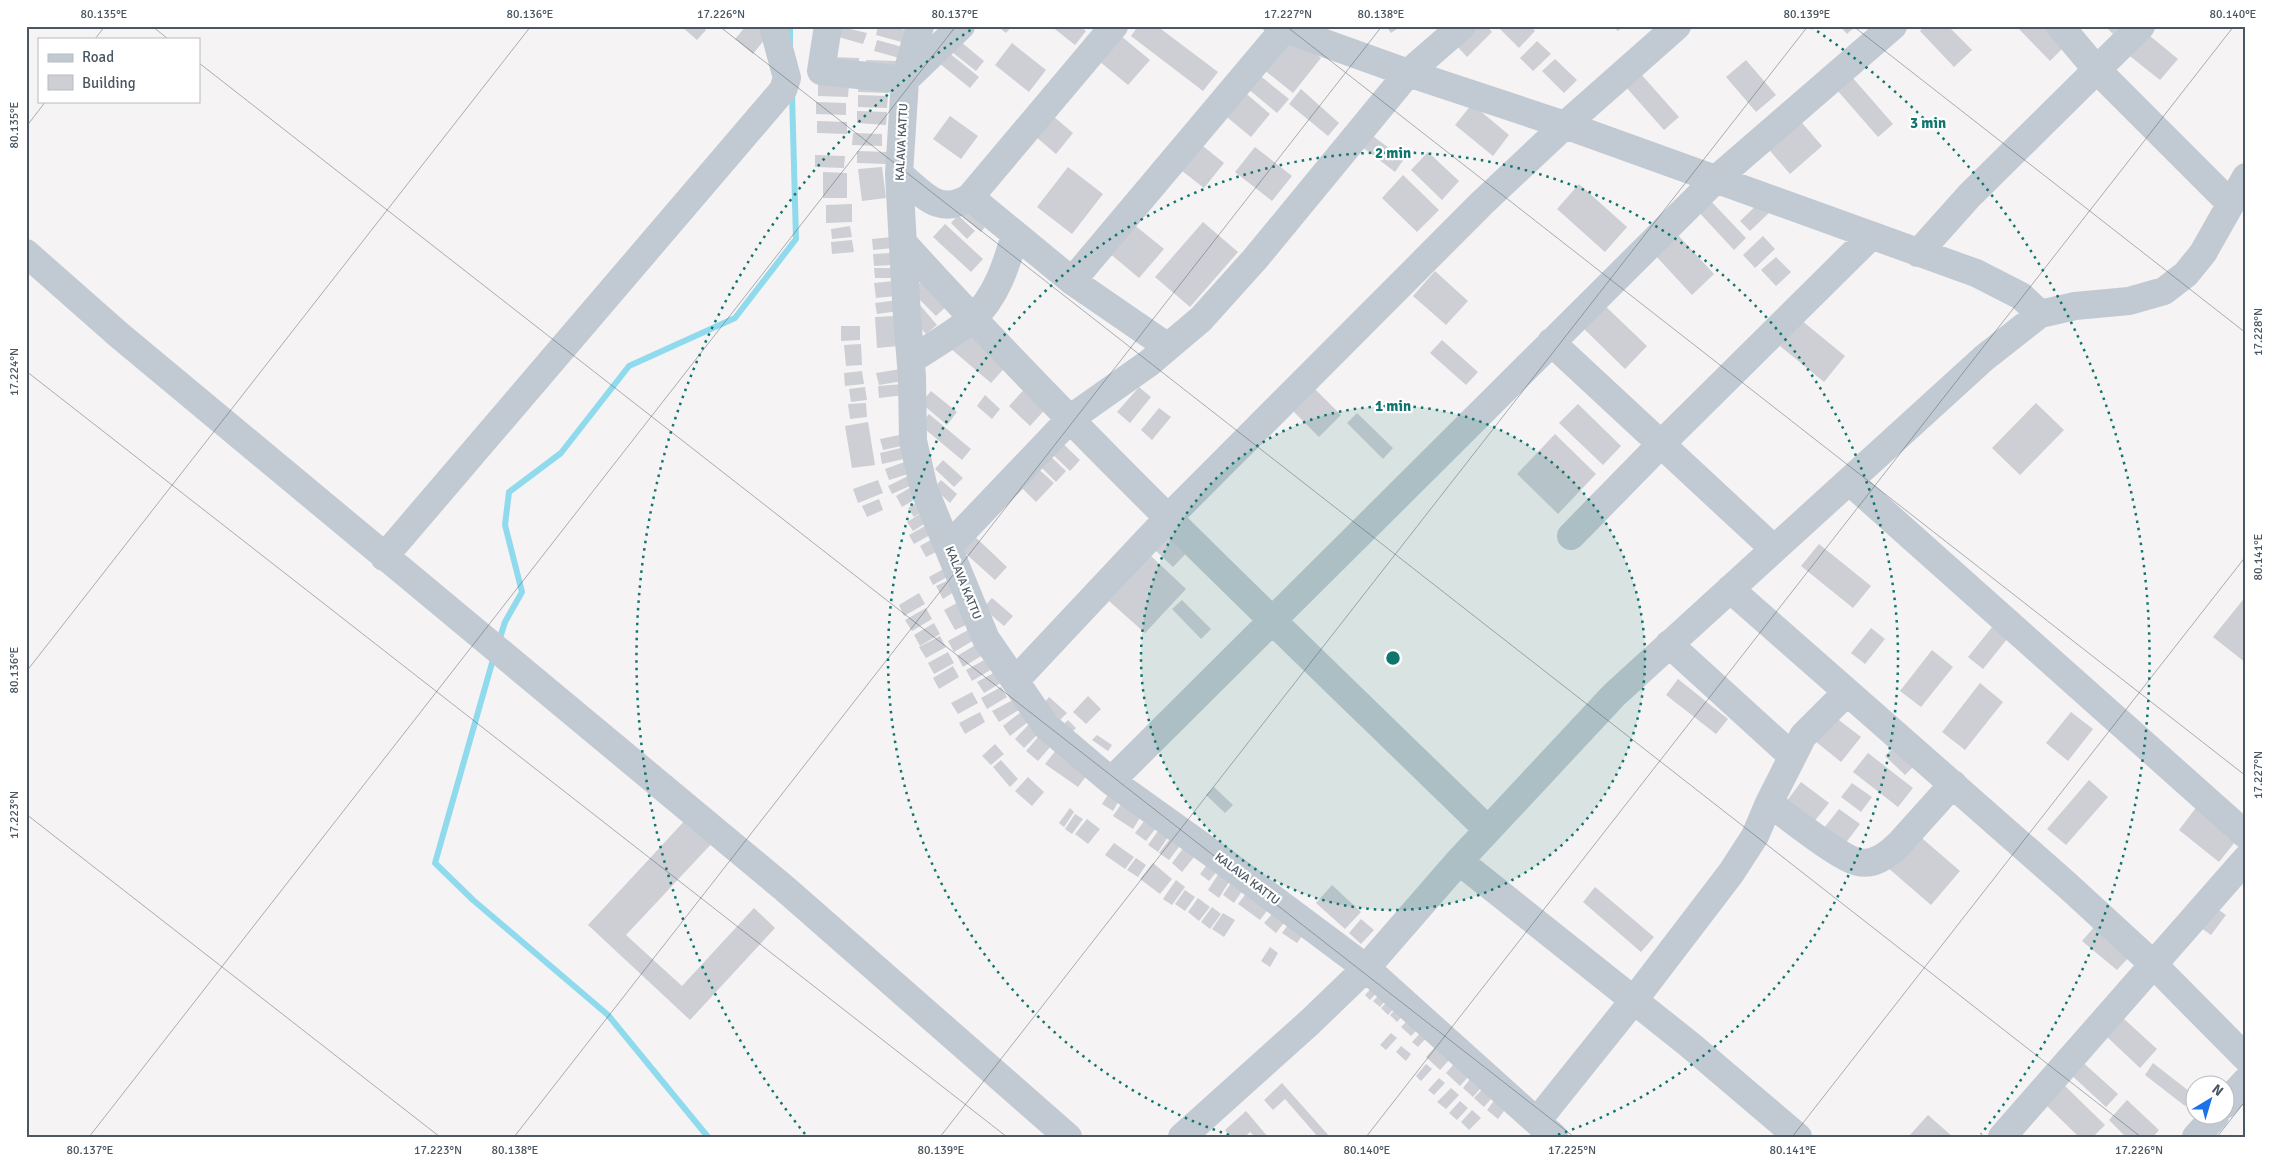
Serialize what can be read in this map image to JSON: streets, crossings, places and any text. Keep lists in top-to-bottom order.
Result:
{
  "streets": {
    "street": ["KALAVA KATTU"]
  },
  "legend": ["Road", "Building"],
  "north": "top right",
  "coordinates": [
    "80.135°E",
    "80.136°E",
    "17.226°N",
    "80.137°E",
    "17.227°N",
    "80.138°E",
    "80.139°E",
    "80.140°E",
    "17.228°N",
    "17.224°N",
    "80.141°E",
    "17.223°N",
    "17.225°N"
  ],
  "rings": ["3 min", "2 min", "1 min"]
}
